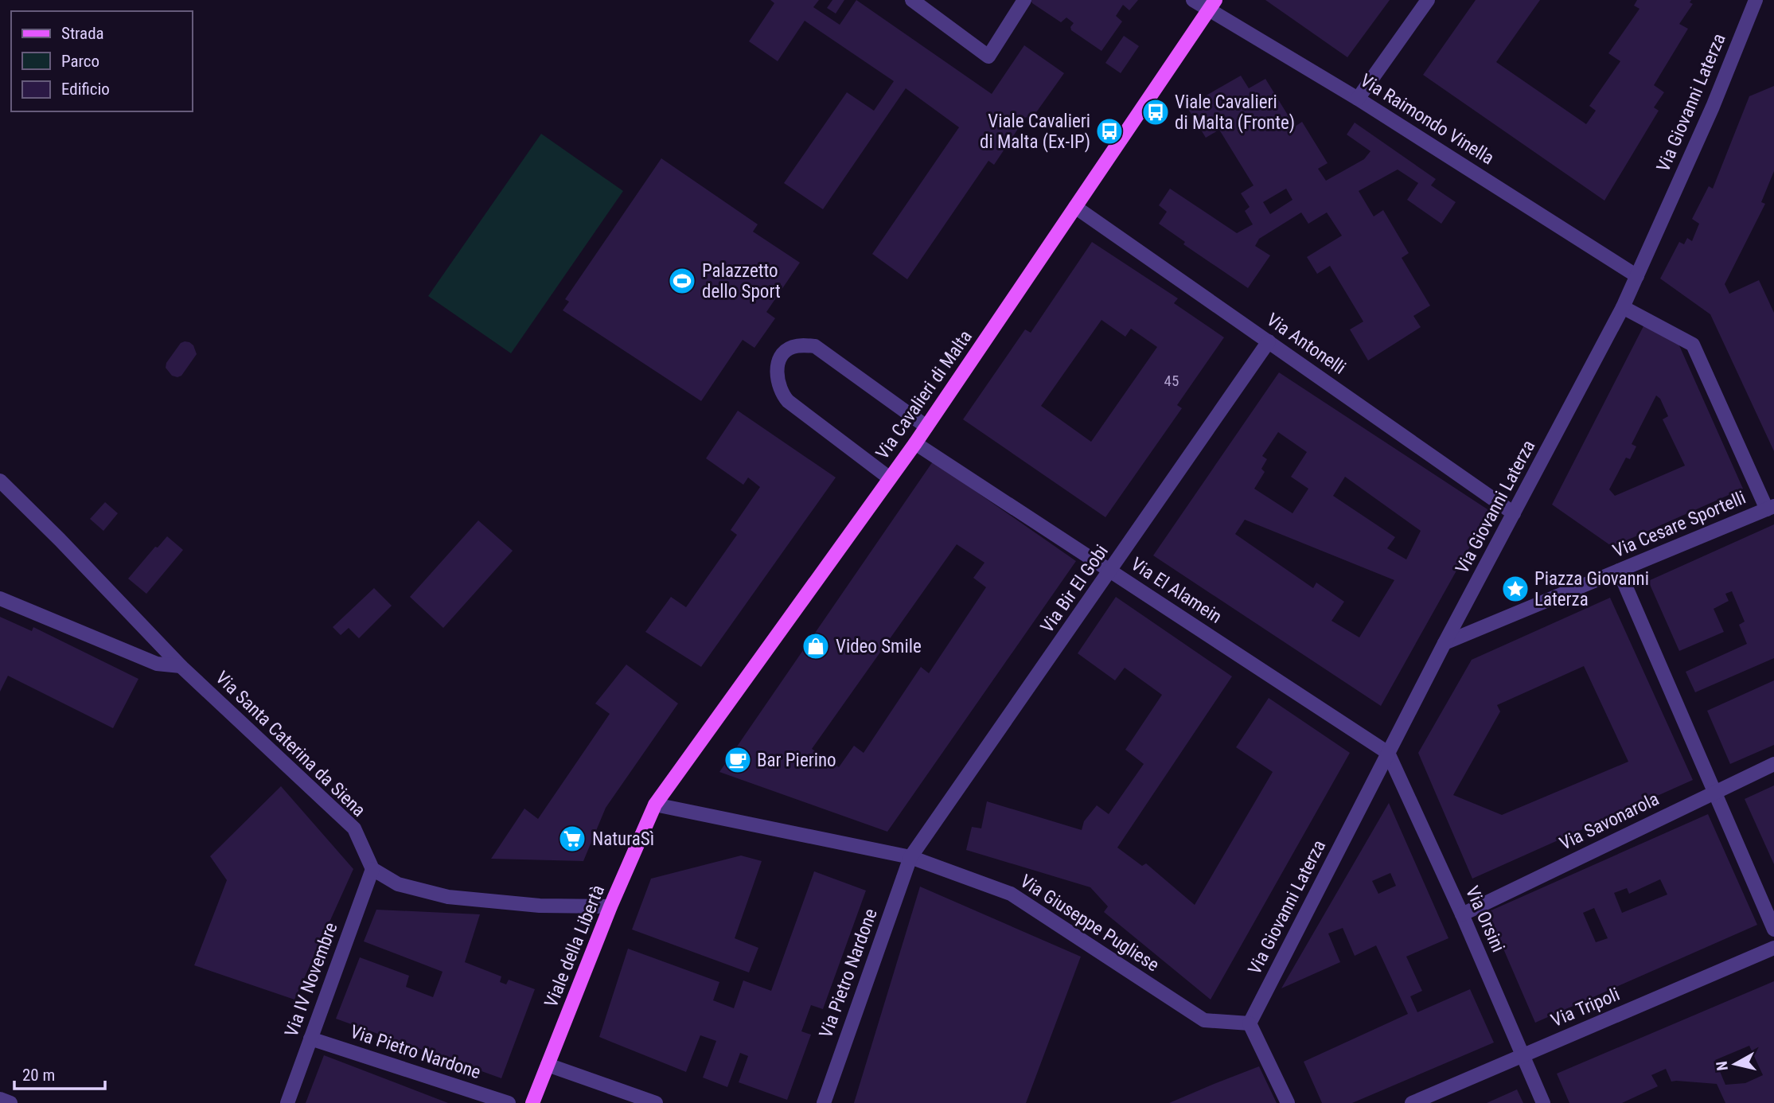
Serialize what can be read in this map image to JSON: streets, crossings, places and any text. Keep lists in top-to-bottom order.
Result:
{
  "streets": {
    "main road": ["Via Cavalieri di Malta", "Viale della Libertà"],
    "street": [
      "Via Giovanni Laterza",
      "Via Raimondo Vinella",
      "Via Antonelli",
      "Via Cesare Sportelli",
      "Via Bir El Gobi",
      "Via El Alamein",
      "Via Santa Caterina da Siena",
      "Via Savonarola",
      "Via Orsini",
      "Via Giuseppe Pugliese",
      "Via Pietro Nardone",
      "Via IV Novembre",
      "Via Tripoli"
    ]
  },
  "crossings": [
    ["Via Giovanni Laterza", "Via Raimondo Vinella"],
    ["Via Giovanni Laterza", "Via Antonelli"],
    ["Via Giovanni Laterza", "Via Cesare Sportelli"],
    ["Via Giovanni Laterza", "Via El Alamein"],
    ["Via Giovanni Laterza", "Via Orsini"],
    ["Via Giovanni Laterza", "Via Giuseppe Pugliese"],
    ["Via Raimondo Vinella", "Via Cavalieri di Malta"],
    ["Via Antonelli", "Via Cavalieri di Malta"],
    ["Via Antonelli", "Via Bir El Gobi"],
    ["Via Cavalieri di Malta", "Via El Alamein"],
    ["Via Cavalieri di Malta", "Via Giuseppe Pugliese"],
    ["Via Cavalieri di Malta", "Viale della Libertà"],
    ["Via Bir El Gobi", "Via El Alamein"],
    ["Via Bir El Gobi", "Via Giuseppe Pugliese"],
    ["Via Bir El Gobi", "Via Pietro Nardone"],
    ["Via El Alamein", "Via Orsini"],
    ["Via Santa Caterina da Siena", "Via IV Novembre"],
    ["Via Savonarola", "Via Orsini"],
    ["Via Orsini", "Via Tripoli"],
    ["Via Giuseppe Pugliese", "Viale della Libertà"],
    ["Via Giuseppe Pugliese", "Via Pietro Nardone"],
    ["Via Pietro Nardone", "Via IV Novembre"]
  ],
  "places": {
    "bus stop": ["Viale Cavalieri di Malta (Fronte)", "Viale Cavalieri di Malta (Ex-IP)"],
    "sports": ["Palazzetto dello Sport"],
    "place": ["Piazza Giovanni Laterza"],
    "shop": ["Video Smile"],
    "cafe": ["Bar Pierino"],
    "supermarket": ["NaturaSì"]
  },
  "house_numbers": ["45"],
  "legend": ["Strada", "Parco", "Edificio"],
  "scale_bar": "20 m",
  "north": "left"
}
